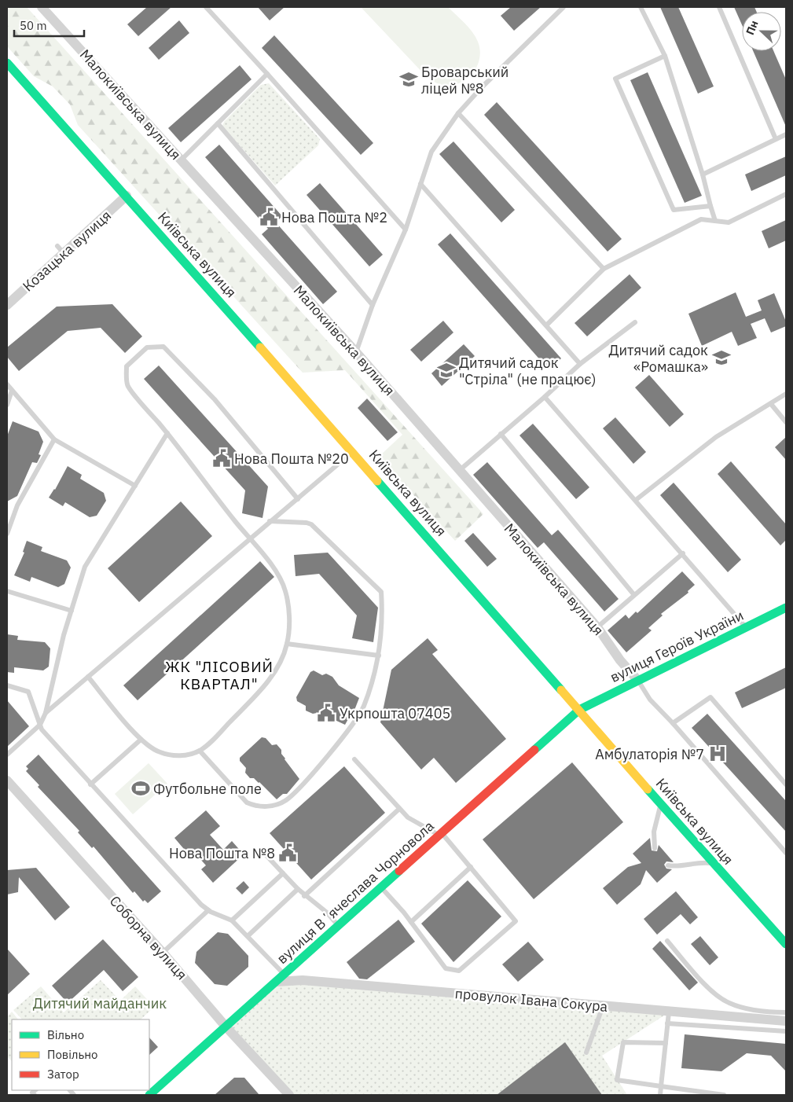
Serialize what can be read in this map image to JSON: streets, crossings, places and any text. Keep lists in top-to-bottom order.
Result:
{
  "streets": {
    "main road": ["Київська вулиця", "вулиця Героїв України", "вулиця Вʼячеслава Чорновола"],
    "street": [
      "Малокиївська вулиця",
      "Козацька вулиця",
      "Соборна вулиця",
      "провулок Івана Сокура"
    ]
  },
  "crossings": [
    ["Малокиївська вулиця", "вулиця Героїв України"],
    ["Козацька вулиця", "Київська вулиця"],
    ["Київська вулиця", "вулиця Героїв України"],
    ["Київська вулиця", "вулиця Вʼячеслава Чорновола"],
    ["вулиця Героїв України", "вулиця Вʼячеслава Чорновола"],
    ["вулиця Вʼячеслава Чорновола", "Соборна вулиця"],
    ["вулиця Вʼячеслава Чорновола", "провулок Івана Сокура"]
  ],
  "districts": ["ЖК \"ЛІСОВИЙ КВАРТАЛ\""],
  "parks": ["Дитячий майданчик"],
  "places": {
    "school or university": ["Броварський ліцей №8", "Дитячий садок «Ромашка»", "Дитячий садок \"Стріла\" (не працює)"],
    "public building": [
      "Нова Пошта №2",
      "Нова Пошта №20",
      "Укрпошта 07405",
      "Нова Пошта №8"
    ],
    "hospital": ["Амбулаторія №7"],
    "sports": ["Футбольне поле"]
  },
  "legend": ["Вільно", "Повільно", "Затор"],
  "scale_bar": "50 m",
  "north": "left"
}
